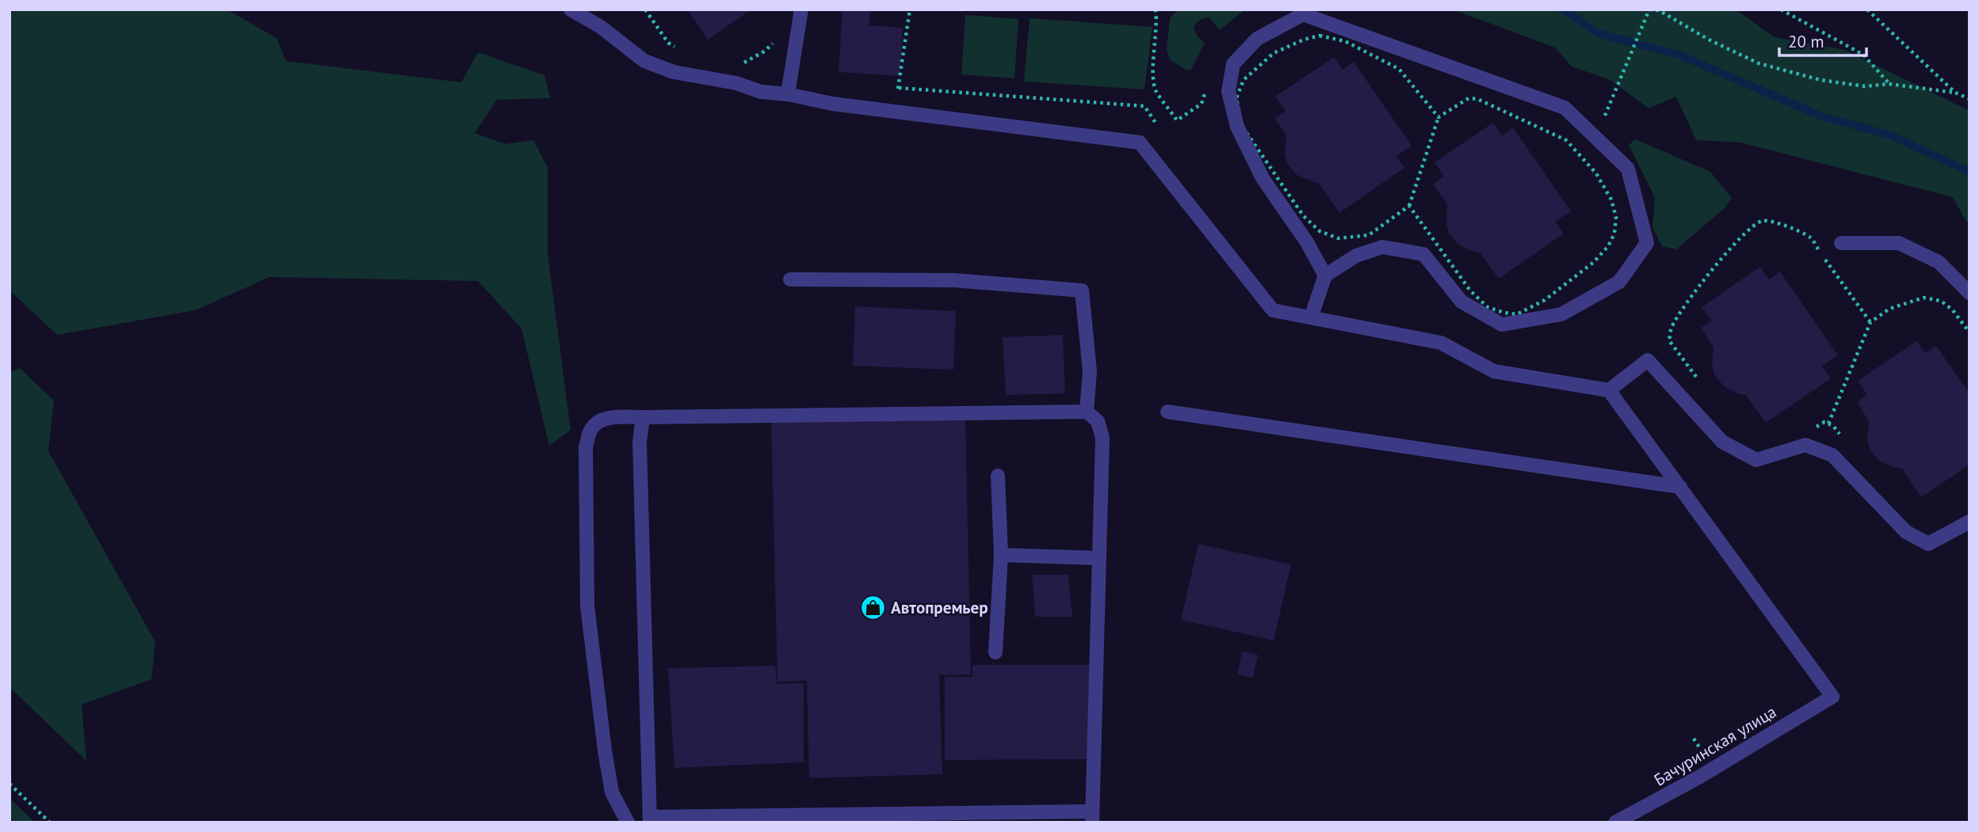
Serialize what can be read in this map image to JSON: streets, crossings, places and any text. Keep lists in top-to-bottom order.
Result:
{
  "streets": {
    "street": ["Бачуринская улица"]
  },
  "places": {
    "shop": ["Автопремьер"]
  },
  "scale_bar": "20 m"
}
